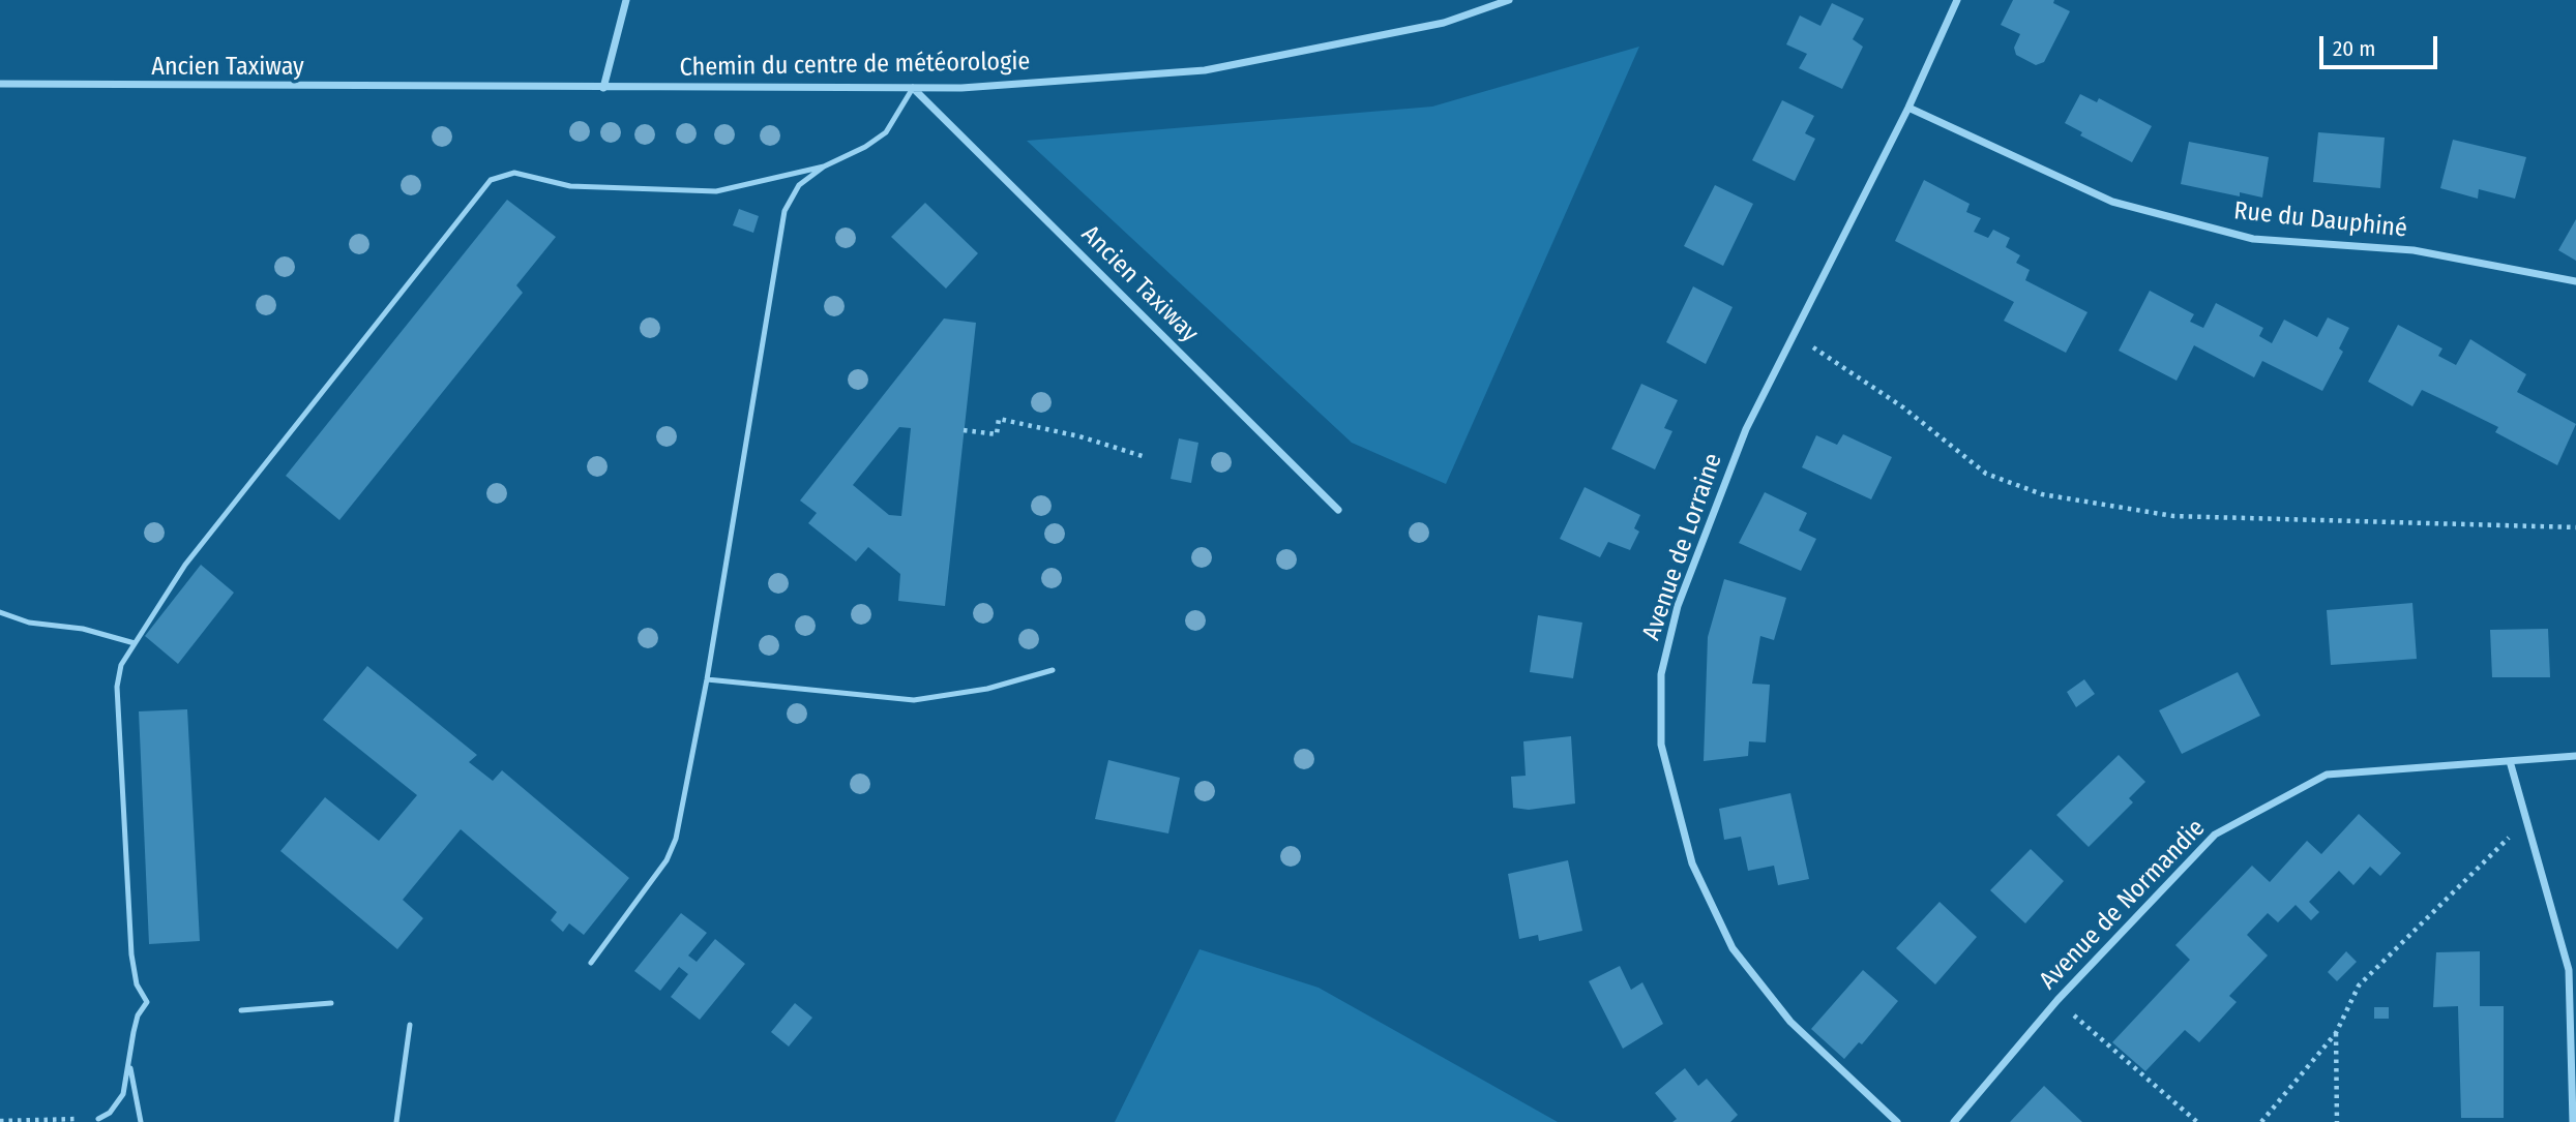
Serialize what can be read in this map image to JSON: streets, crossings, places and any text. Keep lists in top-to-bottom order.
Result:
{
  "streets": {
    "street": [
      "Chemin du centre de météorologie",
      "Ancien Taxiway",
      "Rue du Dauphiné",
      "Avenue de Lorraine",
      "Avenue de Normandie"
    ]
  },
  "crossings": [
    ["Chemin du centre de météorologie", "Ancien Taxiway"],
    ["Rue du Dauphiné", "Avenue de Lorraine"]
  ],
  "scale_bar": "20 m"
}
